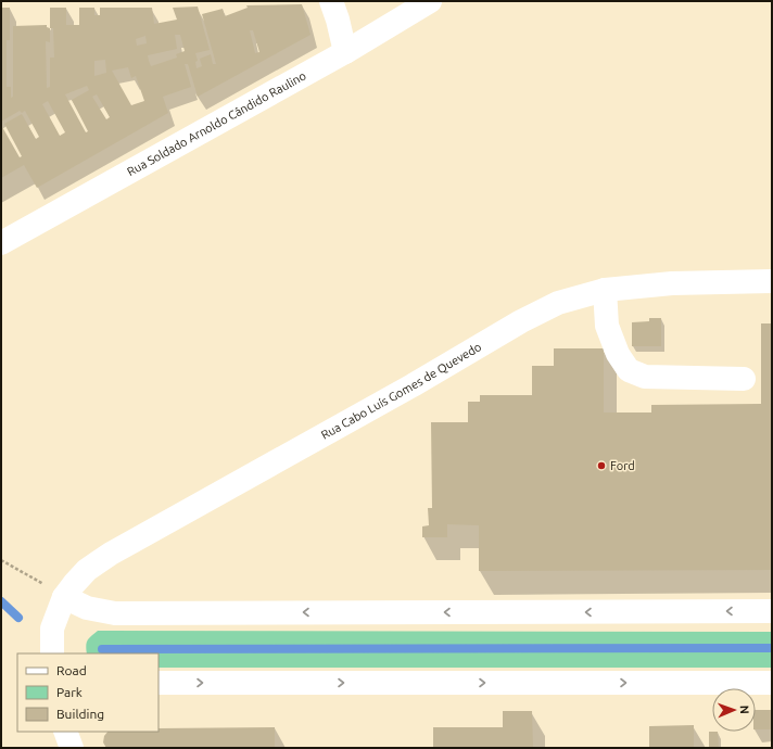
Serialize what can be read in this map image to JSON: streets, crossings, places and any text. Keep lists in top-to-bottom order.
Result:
{
  "streets": {
    "street": ["Rua Soldado Arnoldo Cândido Raulino", "Rua Cabo Luís Gomes de Quevedo"]
  },
  "places": ["Ford"],
  "legend": ["Road", "Park", "Building"],
  "north": "right"
}
